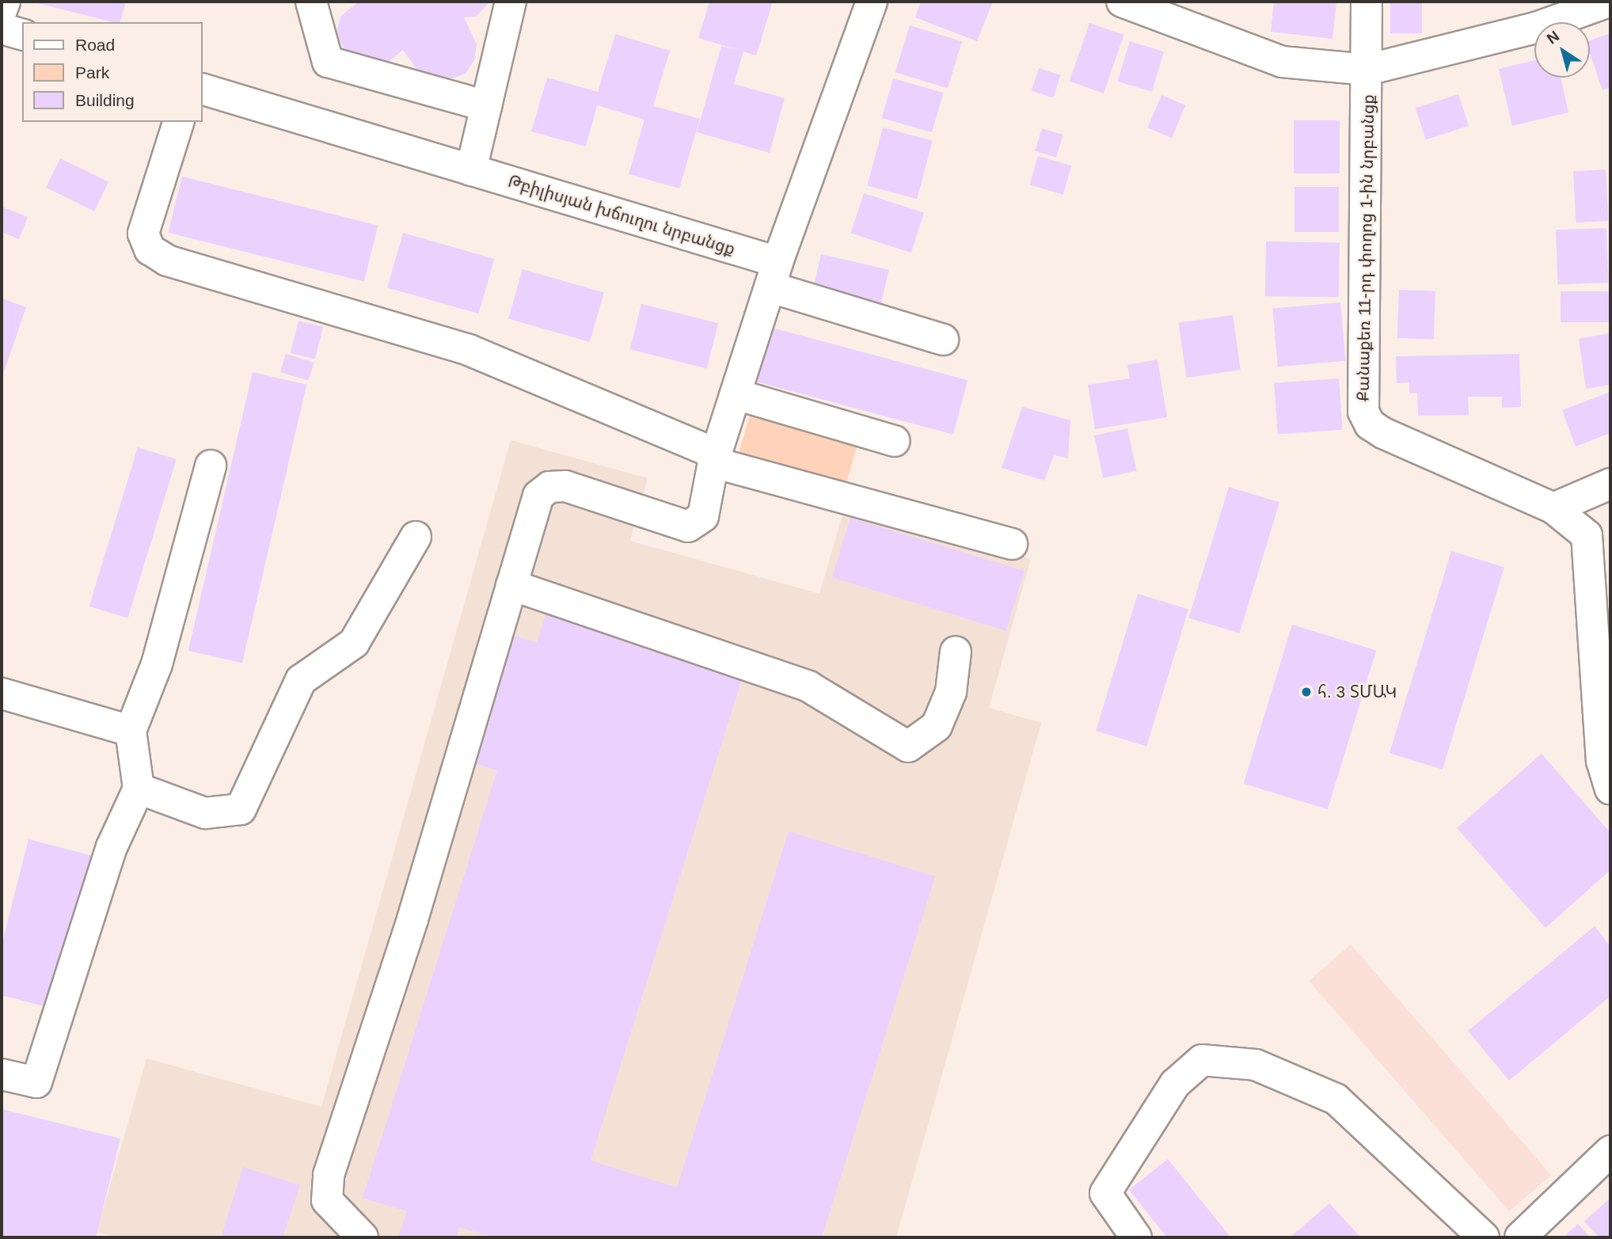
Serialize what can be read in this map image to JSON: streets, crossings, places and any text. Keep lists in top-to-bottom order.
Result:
{
  "streets": {
    "street": ["Թբիլիսյան խճուղու նրբանցք", "Քանաքեռ 11-րդ փողոց 1-ին նրբանցք"]
  },
  "places": ["հ. 3 ՏՄԱԿ"],
  "legend": ["Road", "Park", "Building"],
  "north": "top left"
}
